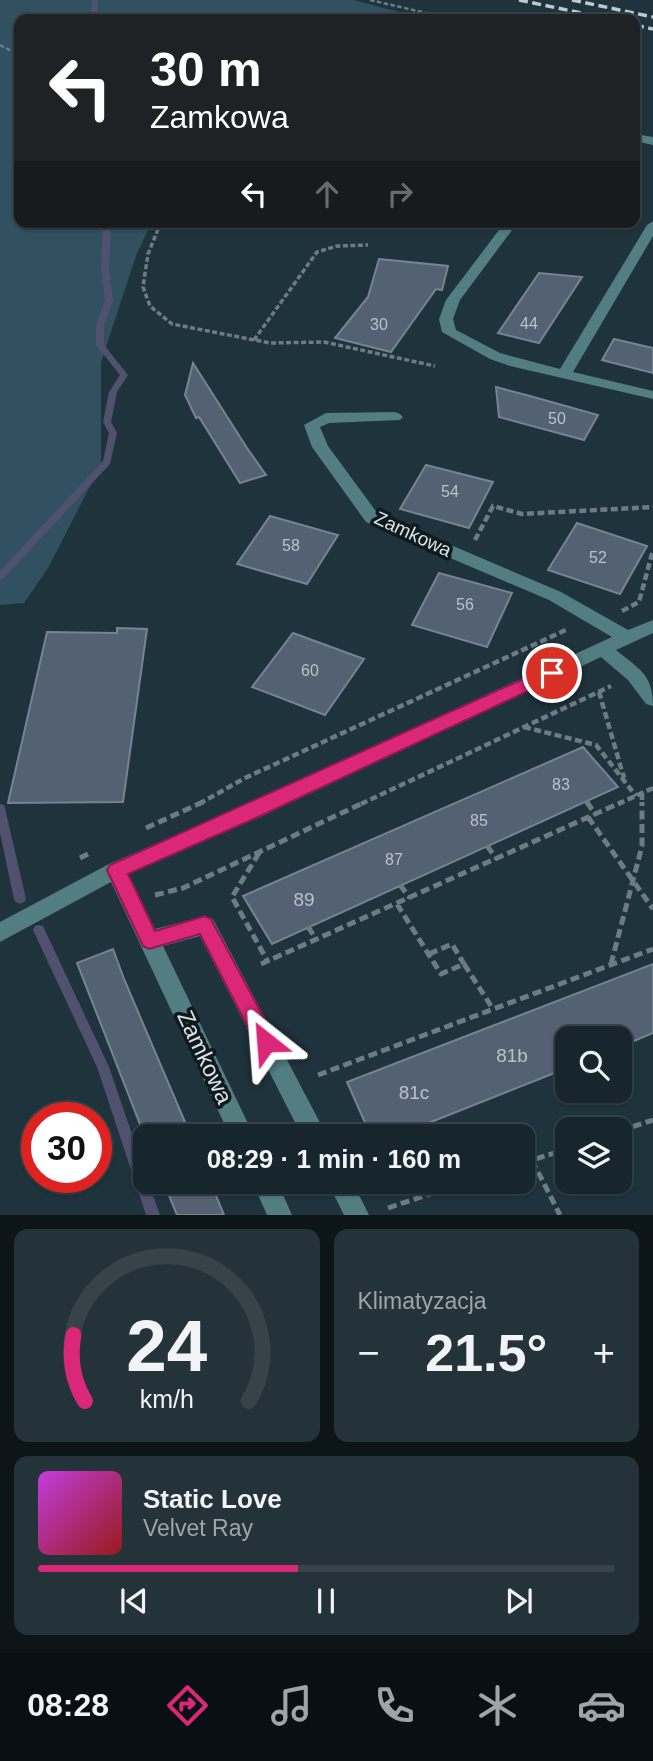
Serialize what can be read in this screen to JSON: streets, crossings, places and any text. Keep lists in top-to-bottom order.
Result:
{
  "streets": {
    "street": ["Zamkowa"]
  },
  "house_numbers": [
    "44",
    "30",
    "50",
    "54",
    "58",
    "52",
    "56",
    "60",
    "83",
    "85",
    "87",
    "89",
    "81b",
    "81c"
  ],
  "page": {
    "turn": ["30 m", "Zamkowa"],
    "limit": "30",
    "trip": "08:29 · 1 min · 160 m",
    "tile": "Klimatyzacja",
    "heat": ["−", "21.5°", "+"],
    "song": ["Static Love", "Velvet Ray"],
    "tabs": "08:28",
    "gauge": ["24", "km/h"]
  }
}
